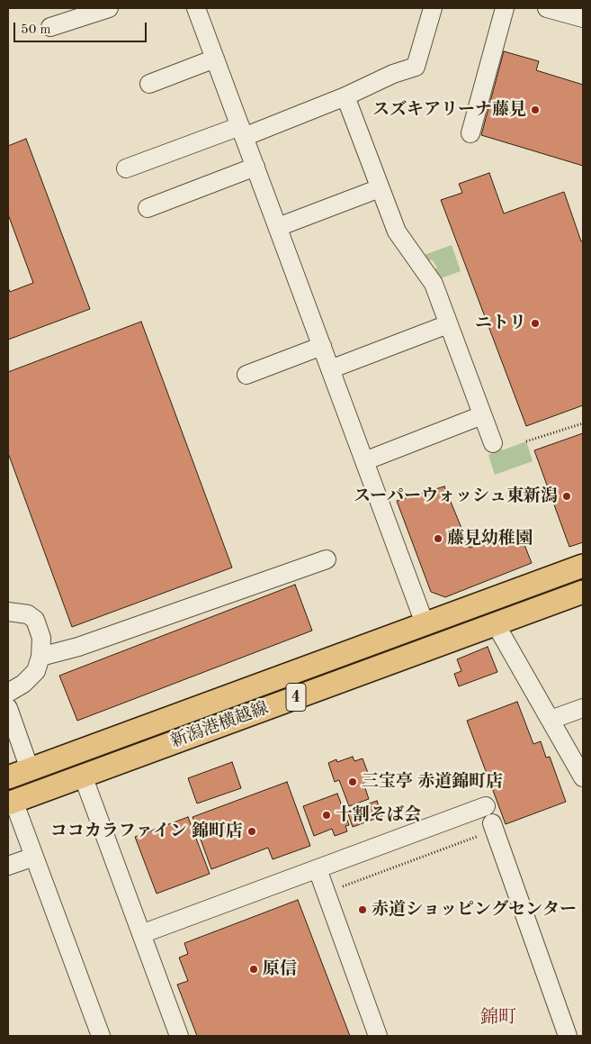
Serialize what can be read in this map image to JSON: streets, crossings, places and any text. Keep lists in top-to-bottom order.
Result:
{
  "streets": {
    "main road": ["4", "新潟港横越線"]
  },
  "districts": ["錦町"],
  "places": [
    "スズキアリーナ藤見",
    "ニトリ",
    "スーパーウォッシュ東新潟",
    "藤見幼稚園",
    "三宝亭 赤道錦町店",
    "十割そば会",
    "ココカラファイン 錦町店",
    "赤道ショッピングセンター",
    "原信"
  ],
  "scale_bar": "50 m"
}
